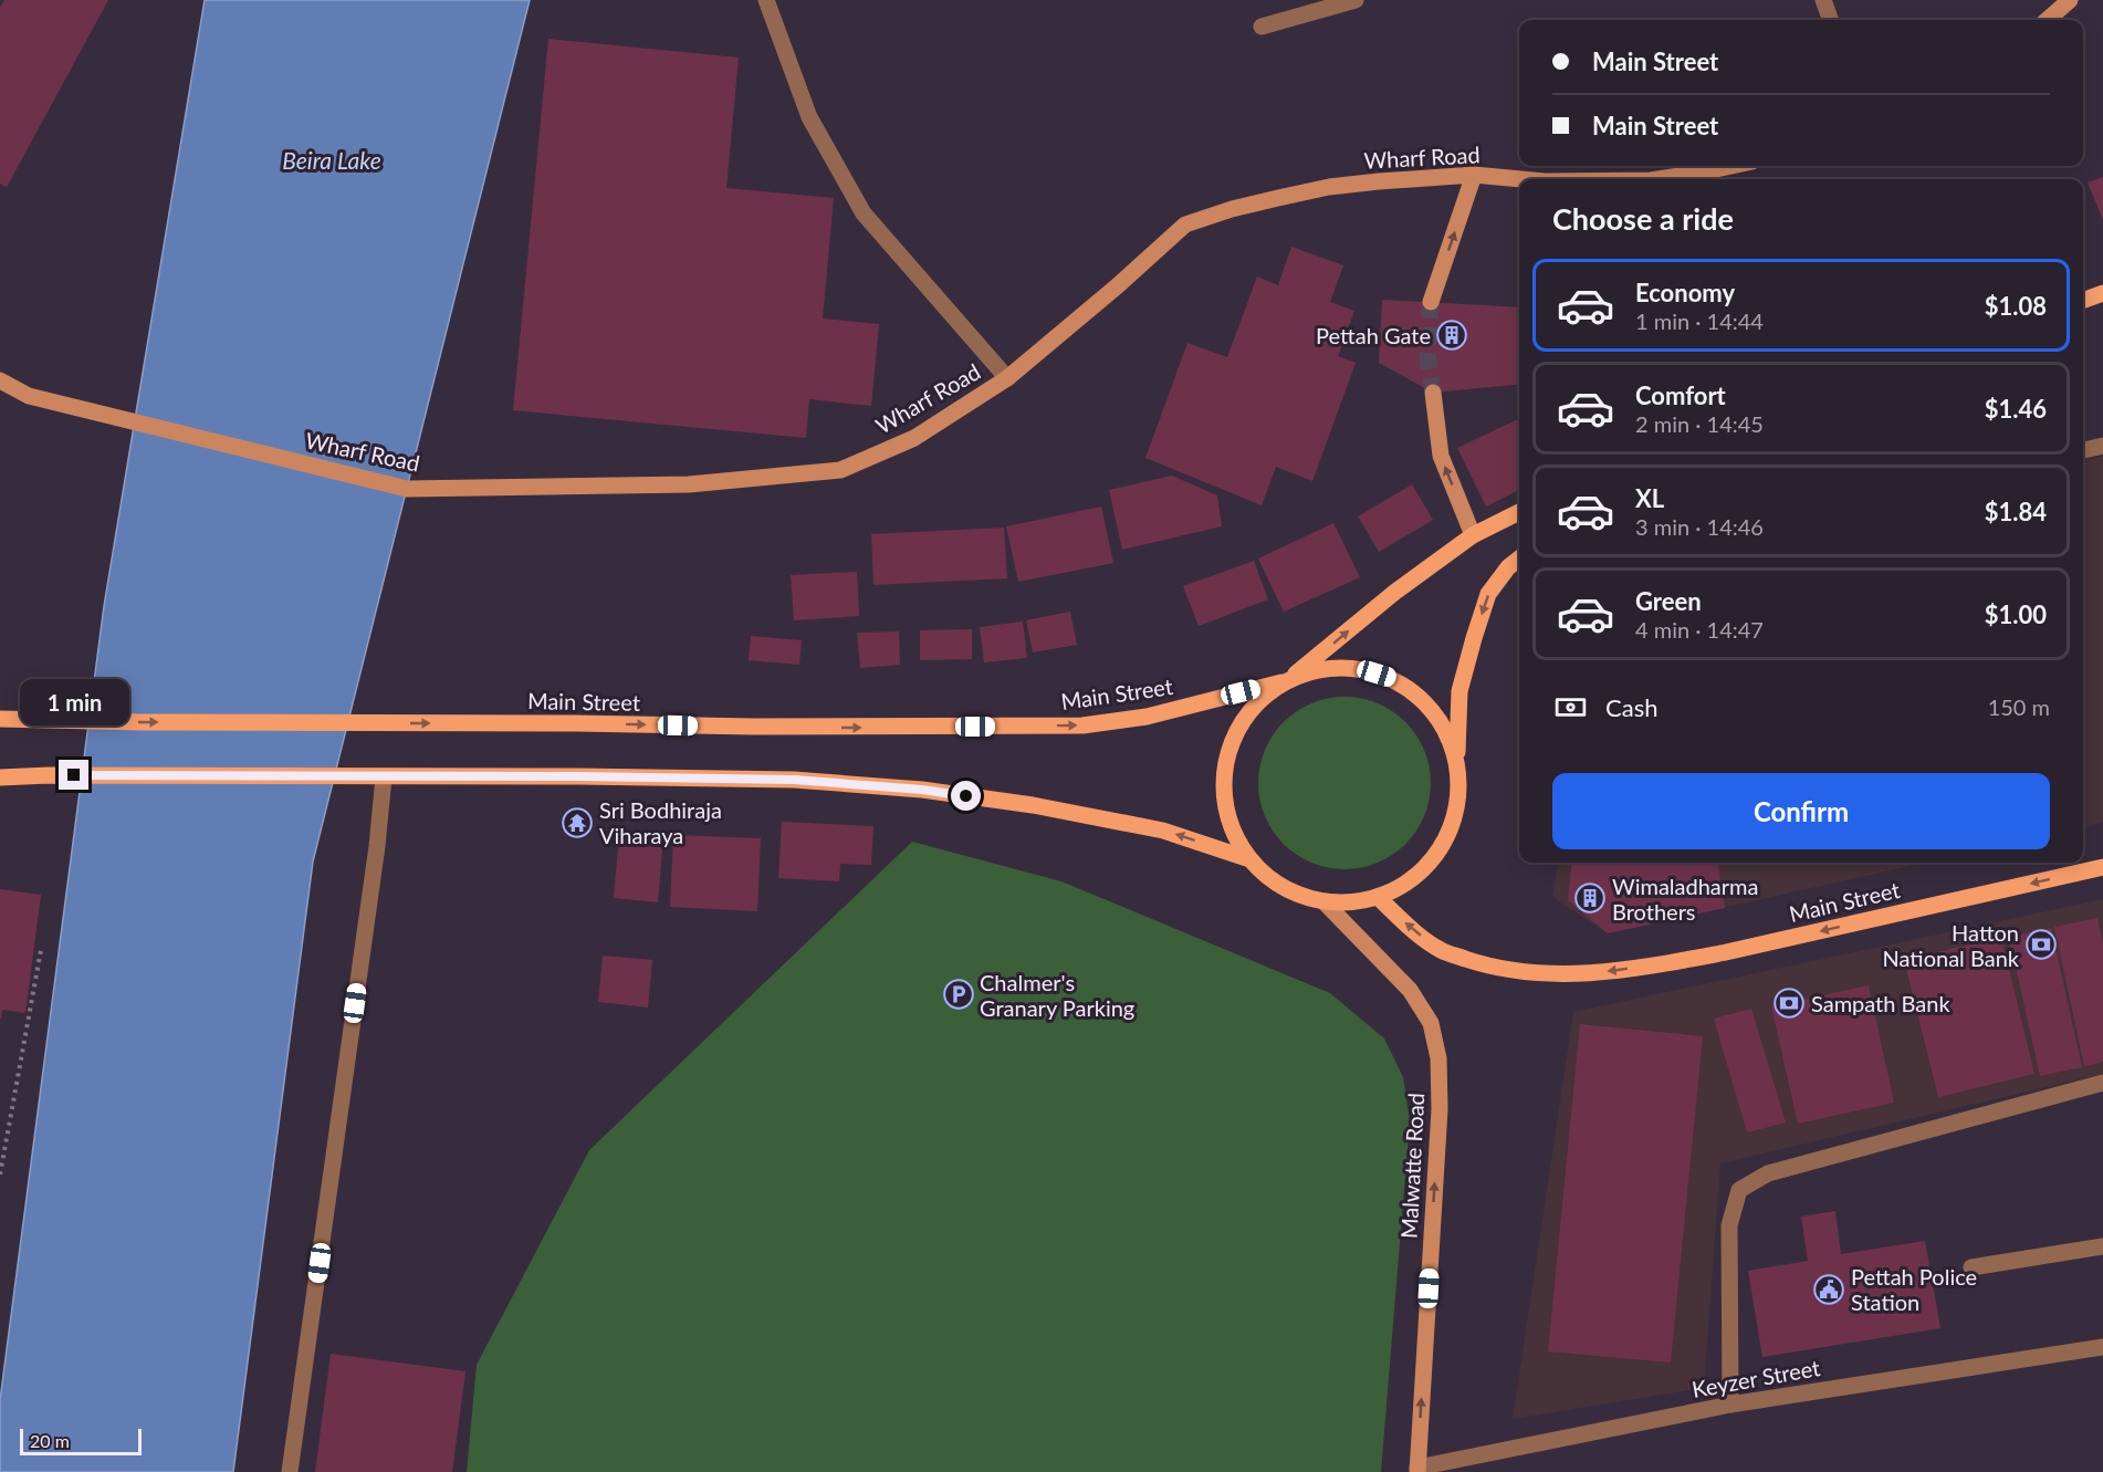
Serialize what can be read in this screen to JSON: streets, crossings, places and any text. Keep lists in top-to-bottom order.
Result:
{
  "streets": {
    "main road": ["Wharf Road", "Main Street", "Malwatte Road"],
    "street": ["Keyzer Street"]
  },
  "crossings": [
    ["Main Street", "Malwatte Road"],
    ["Malwatte Road", "Keyzer Street"]
  ],
  "one_way": ["Malwatte Road"],
  "water": ["Beira Lake"],
  "places": {
    "building": ["Pettah Gate", "Wimaladharma Brothers"],
    "temple": ["Sri Bodhiraja Viharaya"],
    "bank": ["Hatton National Bank", "Sampath Bank"],
    "parking": ["Chalmer's Granary Parking"],
    "public building": ["Pettah Police Station"]
  },
  "scale_bar": "20 m",
  "page": {
    "banner": ["Main Street", "Main Street"],
    "heading": "Choose a ride",
    "list": [
      {
        "name": "Economy",
        "note": "1 min · 14:44",
        "value": "$1.08"
      },
      {
        "name": "Comfort",
        "note": "2 min · 14:45",
        "value": "$1.46"
      },
      {
        "name": "XL",
        "note": "3 min · 14:46",
        "value": "$1.84"
      },
      {
        "name": "Green",
        "note": "4 min · 14:47",
        "value": "$1.00"
      }
    ],
    "pay": ["Cash", "150 m"],
    "bubble": "1 min",
    "buttons": "Confirm",
    "scale": "20 m"
  }
}
